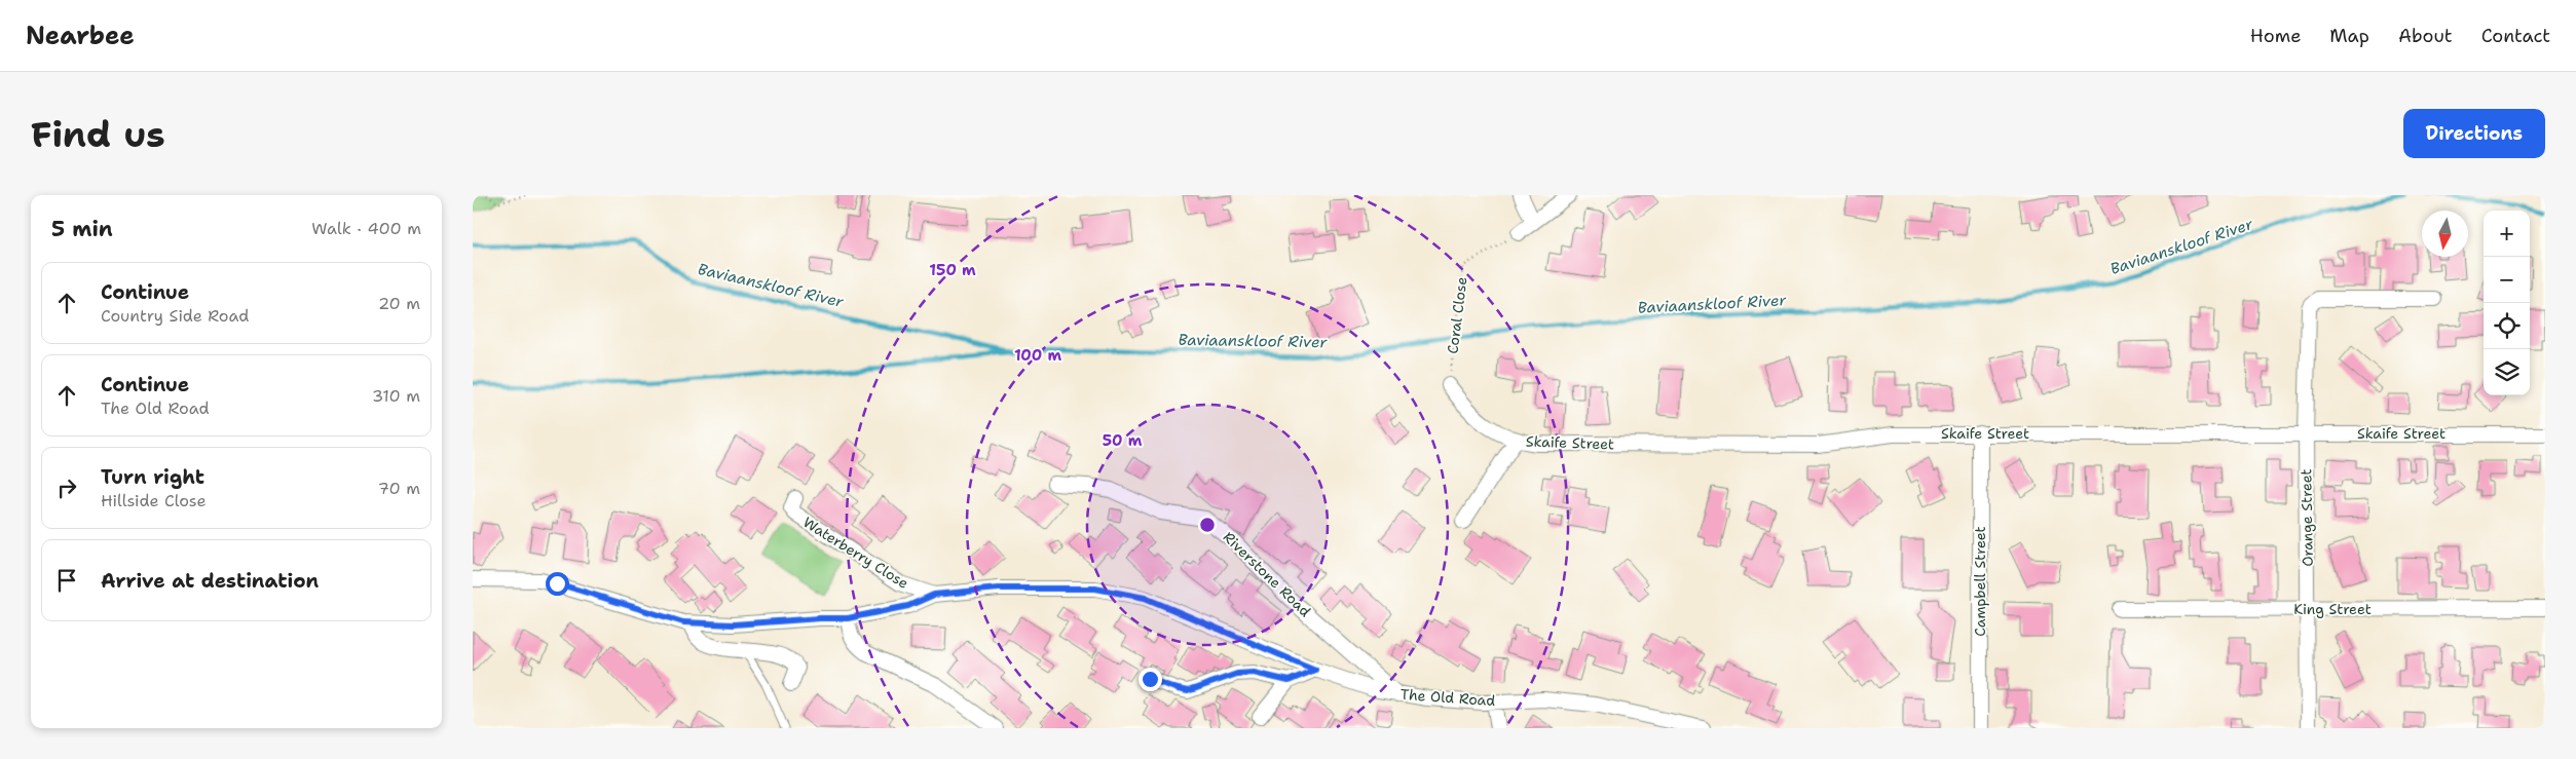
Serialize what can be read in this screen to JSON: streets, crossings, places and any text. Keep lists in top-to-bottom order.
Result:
{
  "streets": {
    "street": [
      "Skaife Street",
      "Orange Street",
      "Waterberry Close",
      "Riverstone Road",
      "Campbell Street",
      "King Street",
      "The Old Road"
    ],
    "path": ["Coral Close"]
  },
  "crossings": [
    ["Coral Close", "Skaife Street"],
    ["Skaife Street", "Orange Street"],
    ["Skaife Street", "Campbell Street"],
    ["Orange Street", "King Street"],
    ["Waterberry Close", "The Old Road"],
    ["Riverstone Road", "The Old Road"]
  ],
  "water": ["Baviaanskloof River"],
  "north": "bottom",
  "page": {
    "header": "Nearbee",
    "nav": [
      "Home",
      "Map",
      "About",
      "Contact"
    ],
    "buttons": "Directions",
    "title": "Find us",
    "heading": ["5 min", "Walk · 400 m"],
    "map_buttons": ["+", "−"],
    "list": [
      ["Continue", "Country Side Road", "20 m"],
      ["Continue", "The Old Road", "310 m"],
      ["Turn right", "Hillside Close", "70 m"],
      "Arrive at destination"
    ]
  },
  "rings": ["150 m", "100 m", "50 m"]
}
